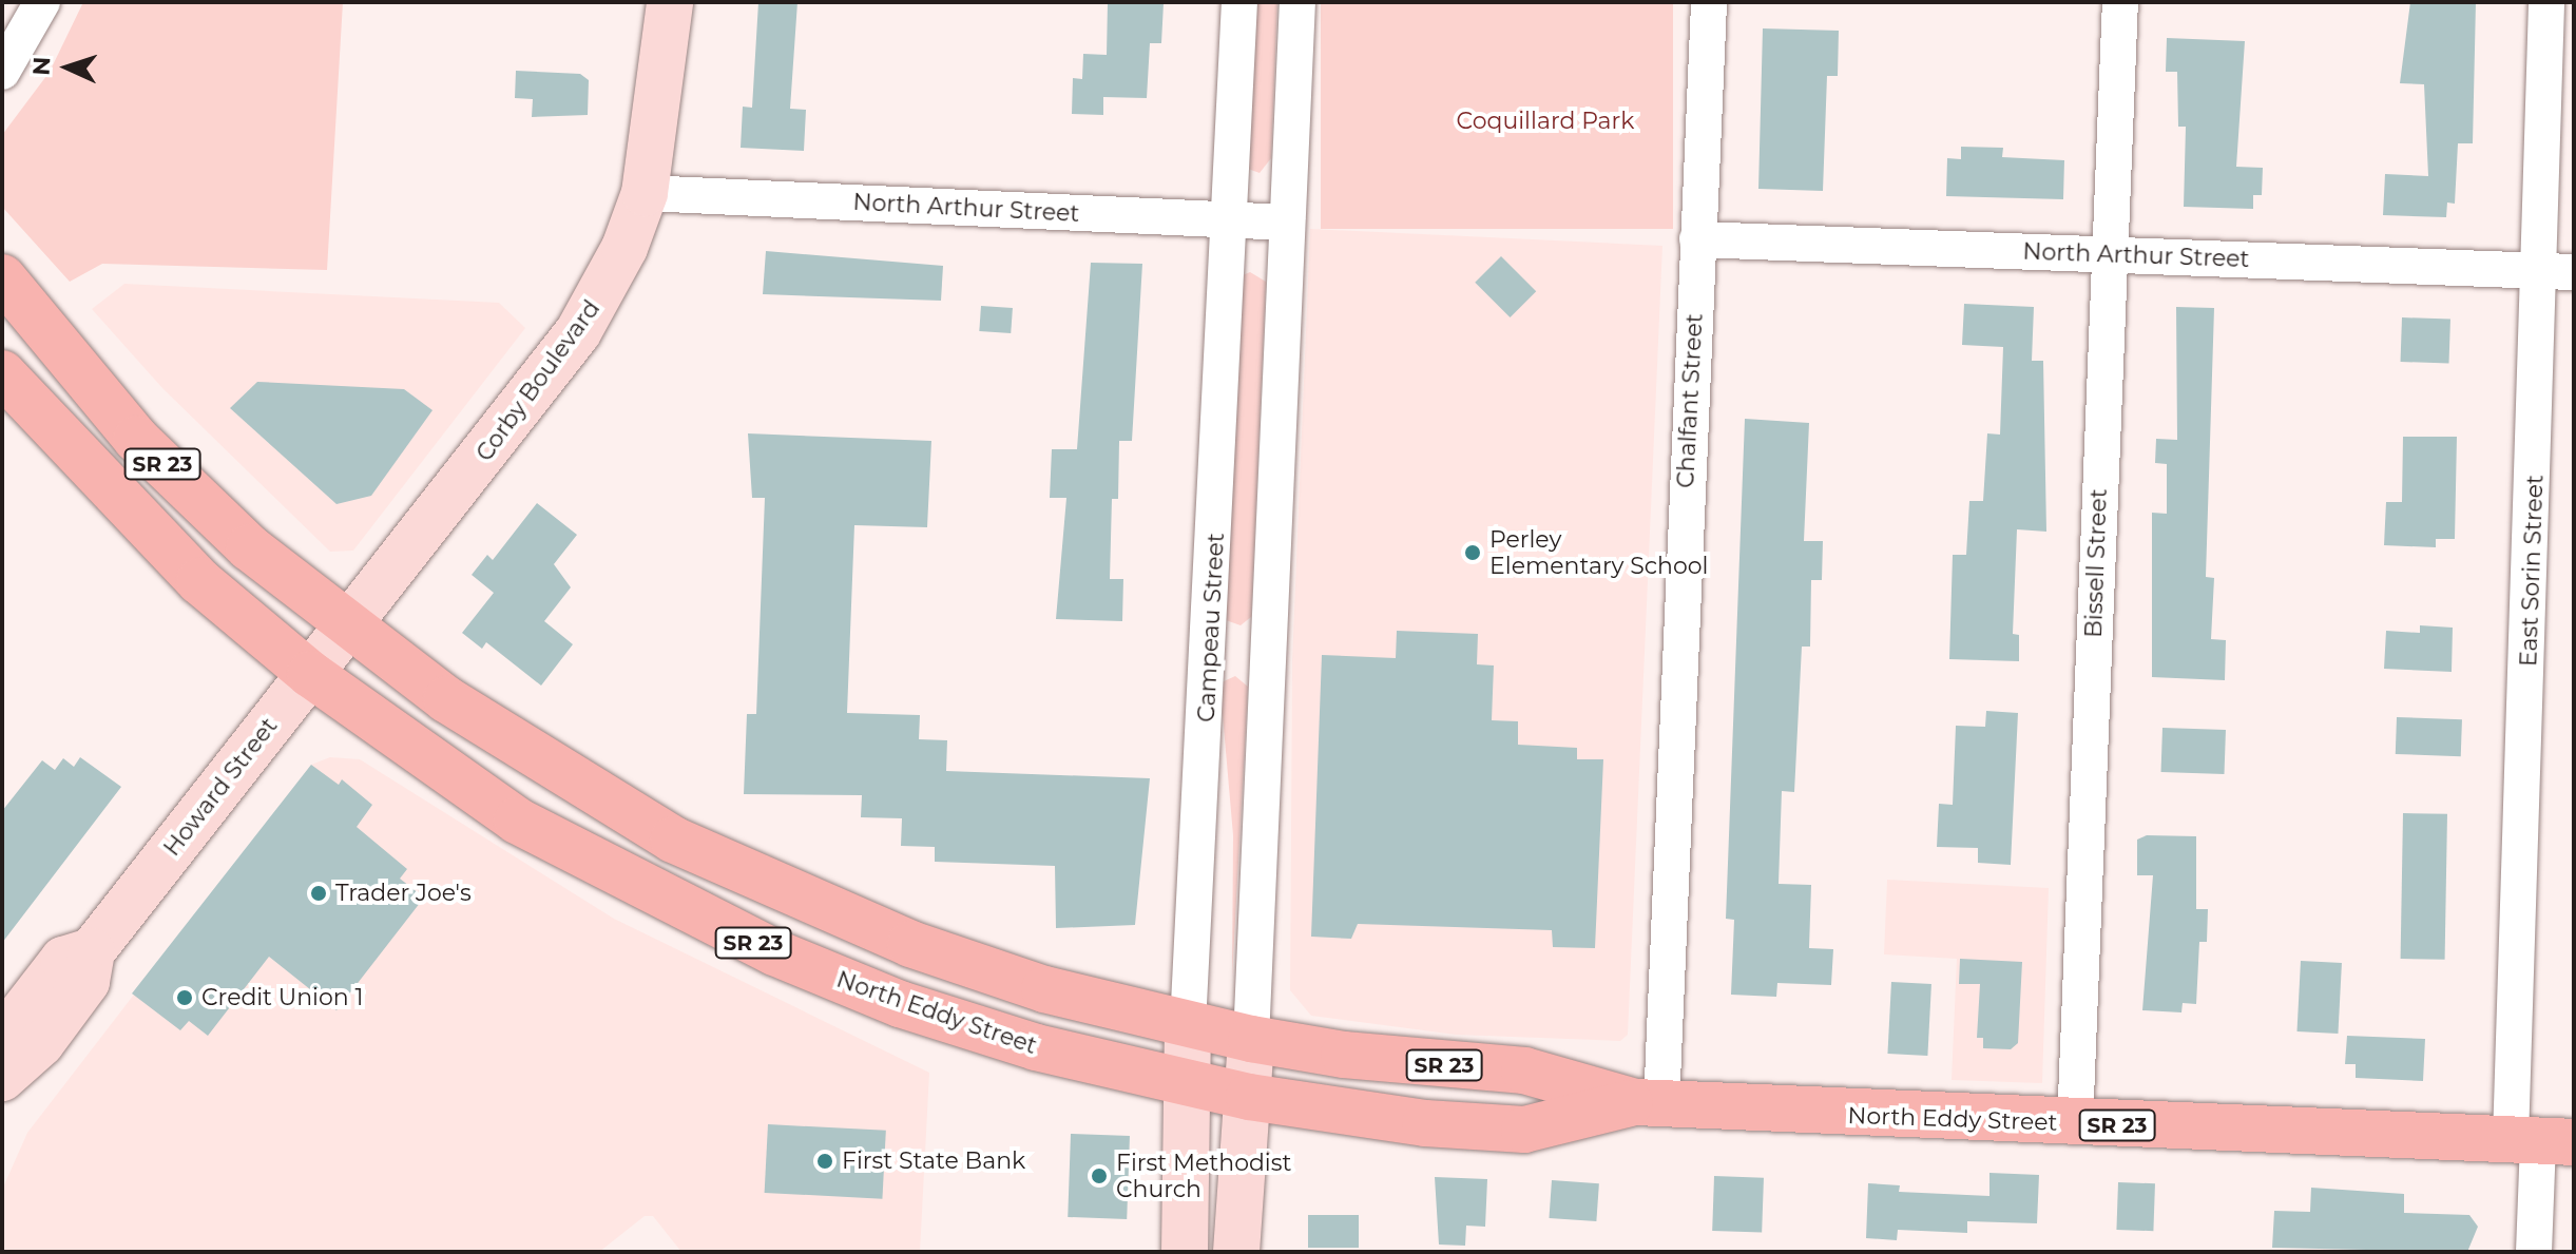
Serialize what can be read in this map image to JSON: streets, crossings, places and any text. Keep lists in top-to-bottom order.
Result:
{
  "streets": {
    "main road": ["SR 23", "North Eddy Street"],
    "street": [
      "North Arthur Street",
      "Corby Boulevard",
      "Chalfant Street",
      "Bissell Street",
      "East Sorin Street",
      "Campeau Street",
      "Howard Street"
    ]
  },
  "crossings": [
    ["North Arthur Street", "Corby Boulevard"],
    ["North Arthur Street", "Chalfant Street"],
    ["North Arthur Street", "Bissell Street"],
    ["North Arthur Street", "East Sorin Street"],
    ["North Arthur Street", "Campeau Street"],
    ["Corby Boulevard", "SR 23"],
    ["Corby Boulevard", "Howard Street"],
    ["Corby Boulevard", "North Eddy Street"],
    ["Chalfant Street", "North Eddy Street"],
    ["SR 23", "Howard Street"],
    ["SR 23", "North Eddy Street"],
    ["Bissell Street", "North Eddy Street"],
    ["East Sorin Street", "North Eddy Street"],
    ["Campeau Street", "North Eddy Street"],
    ["Howard Street", "North Eddy Street"]
  ],
  "parks": ["Coquillard Park"],
  "places": [
    "Perley Elementary School",
    "Trader Joe's",
    "Credit Union 1",
    "First State Bank",
    "First Methodist Church"
  ],
  "north": "left"
}
